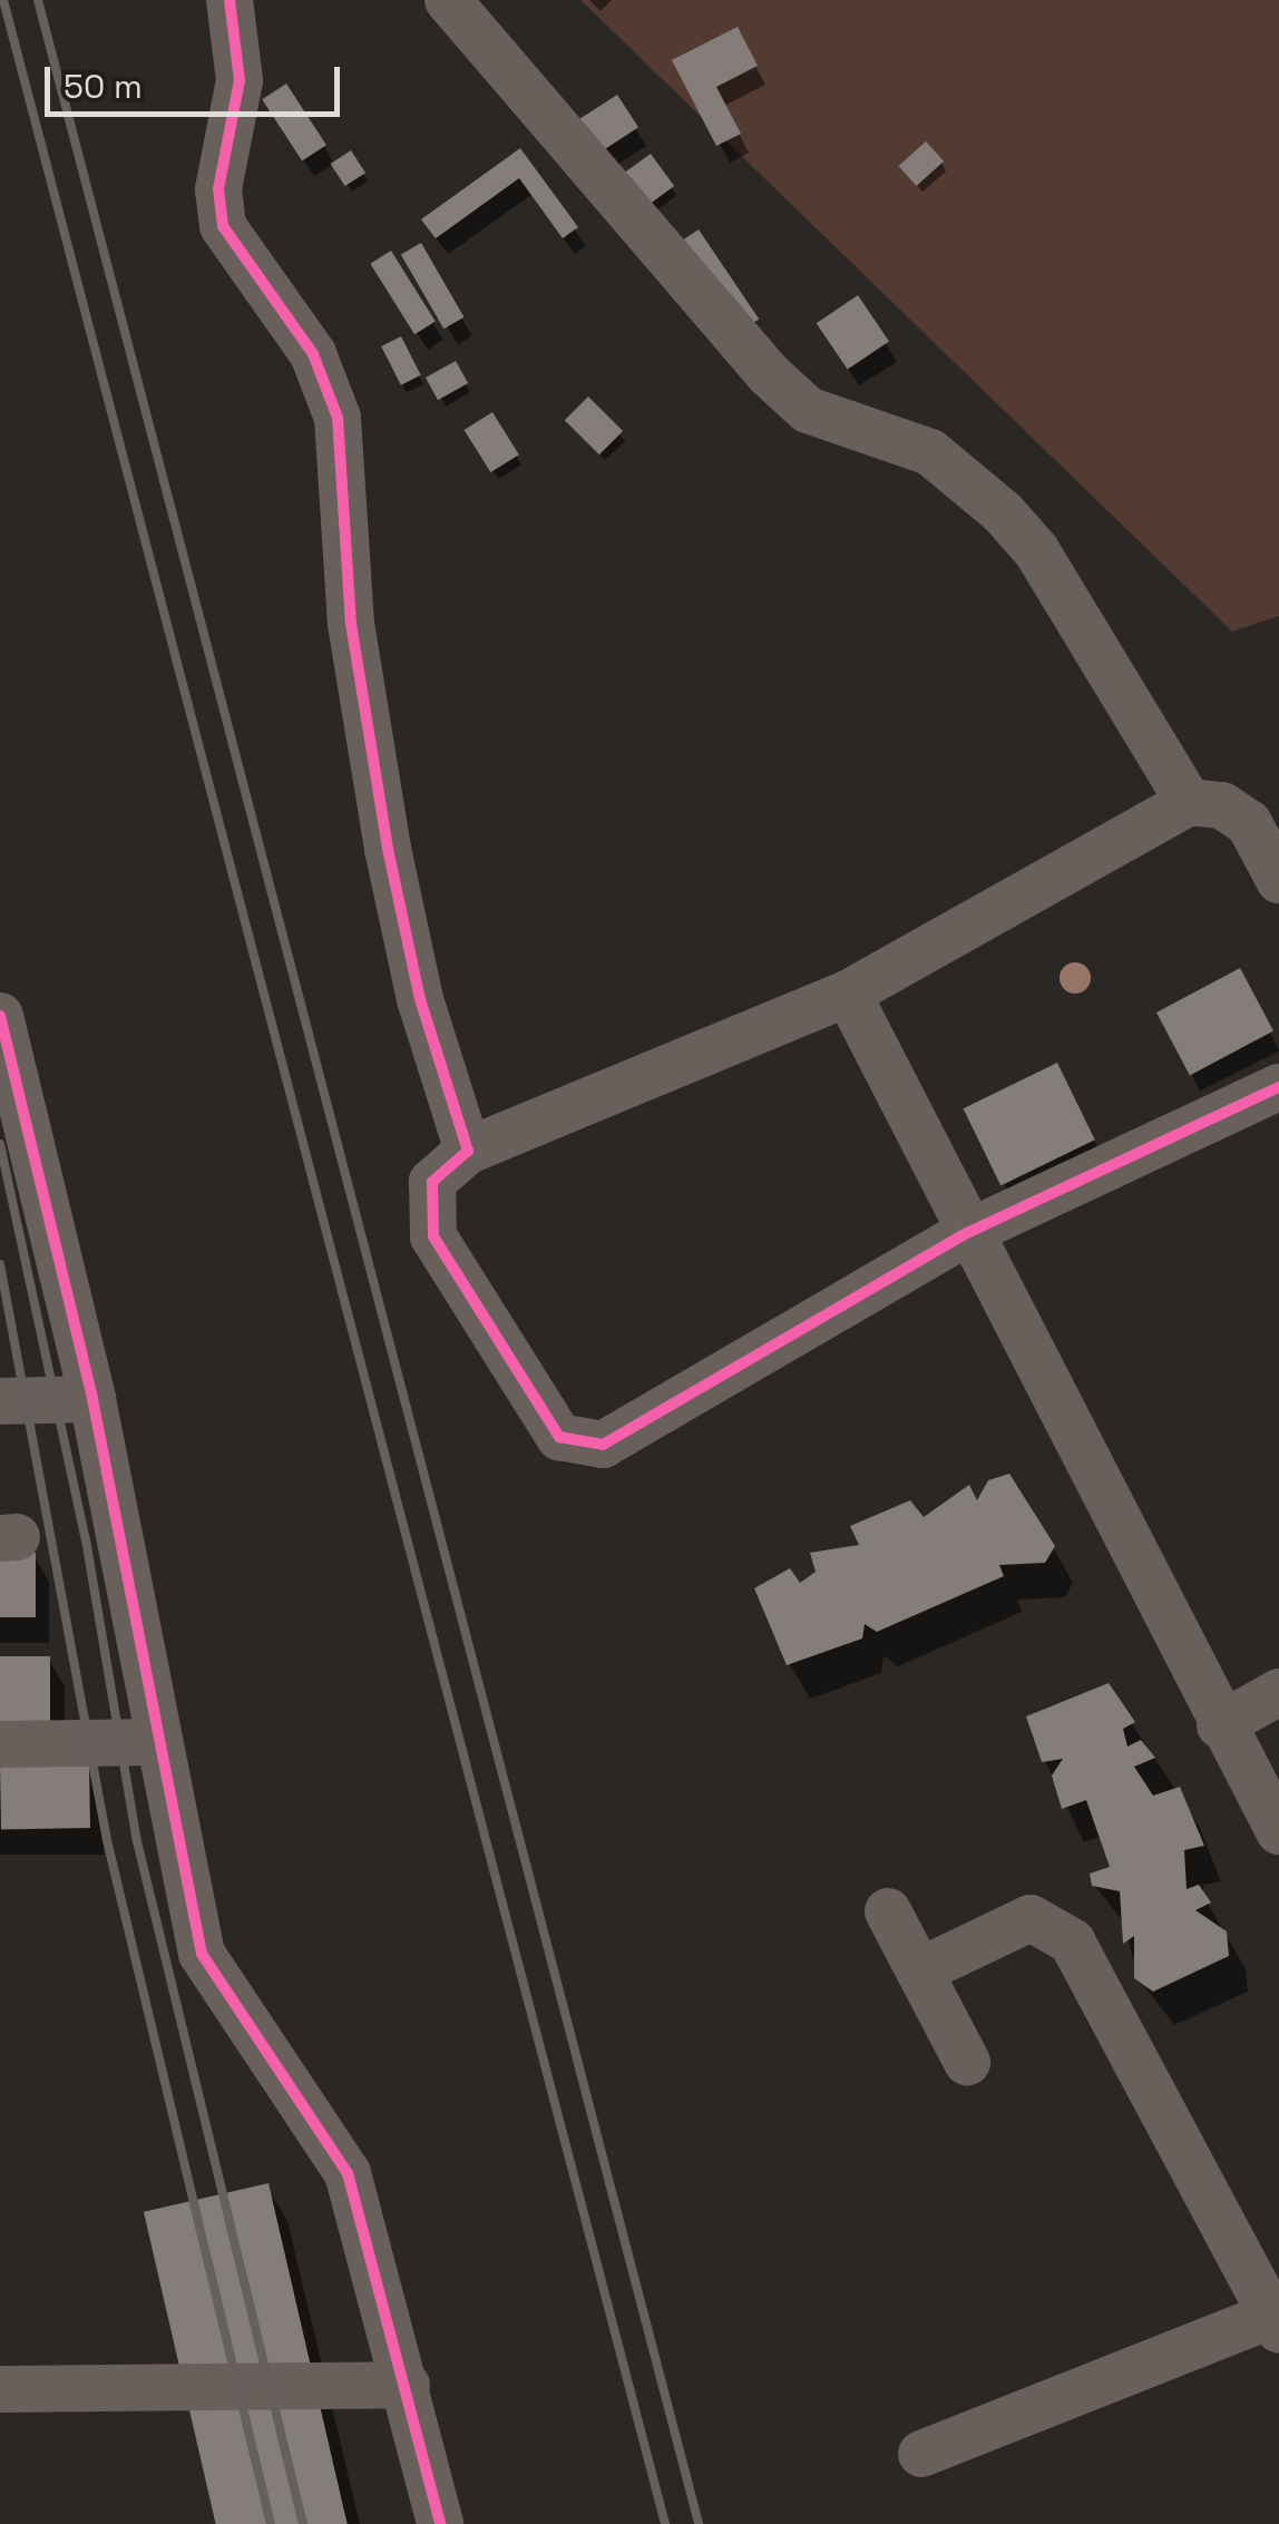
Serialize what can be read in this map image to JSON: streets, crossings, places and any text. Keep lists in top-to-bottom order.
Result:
{
  "scale_bar": "50 m"
}
